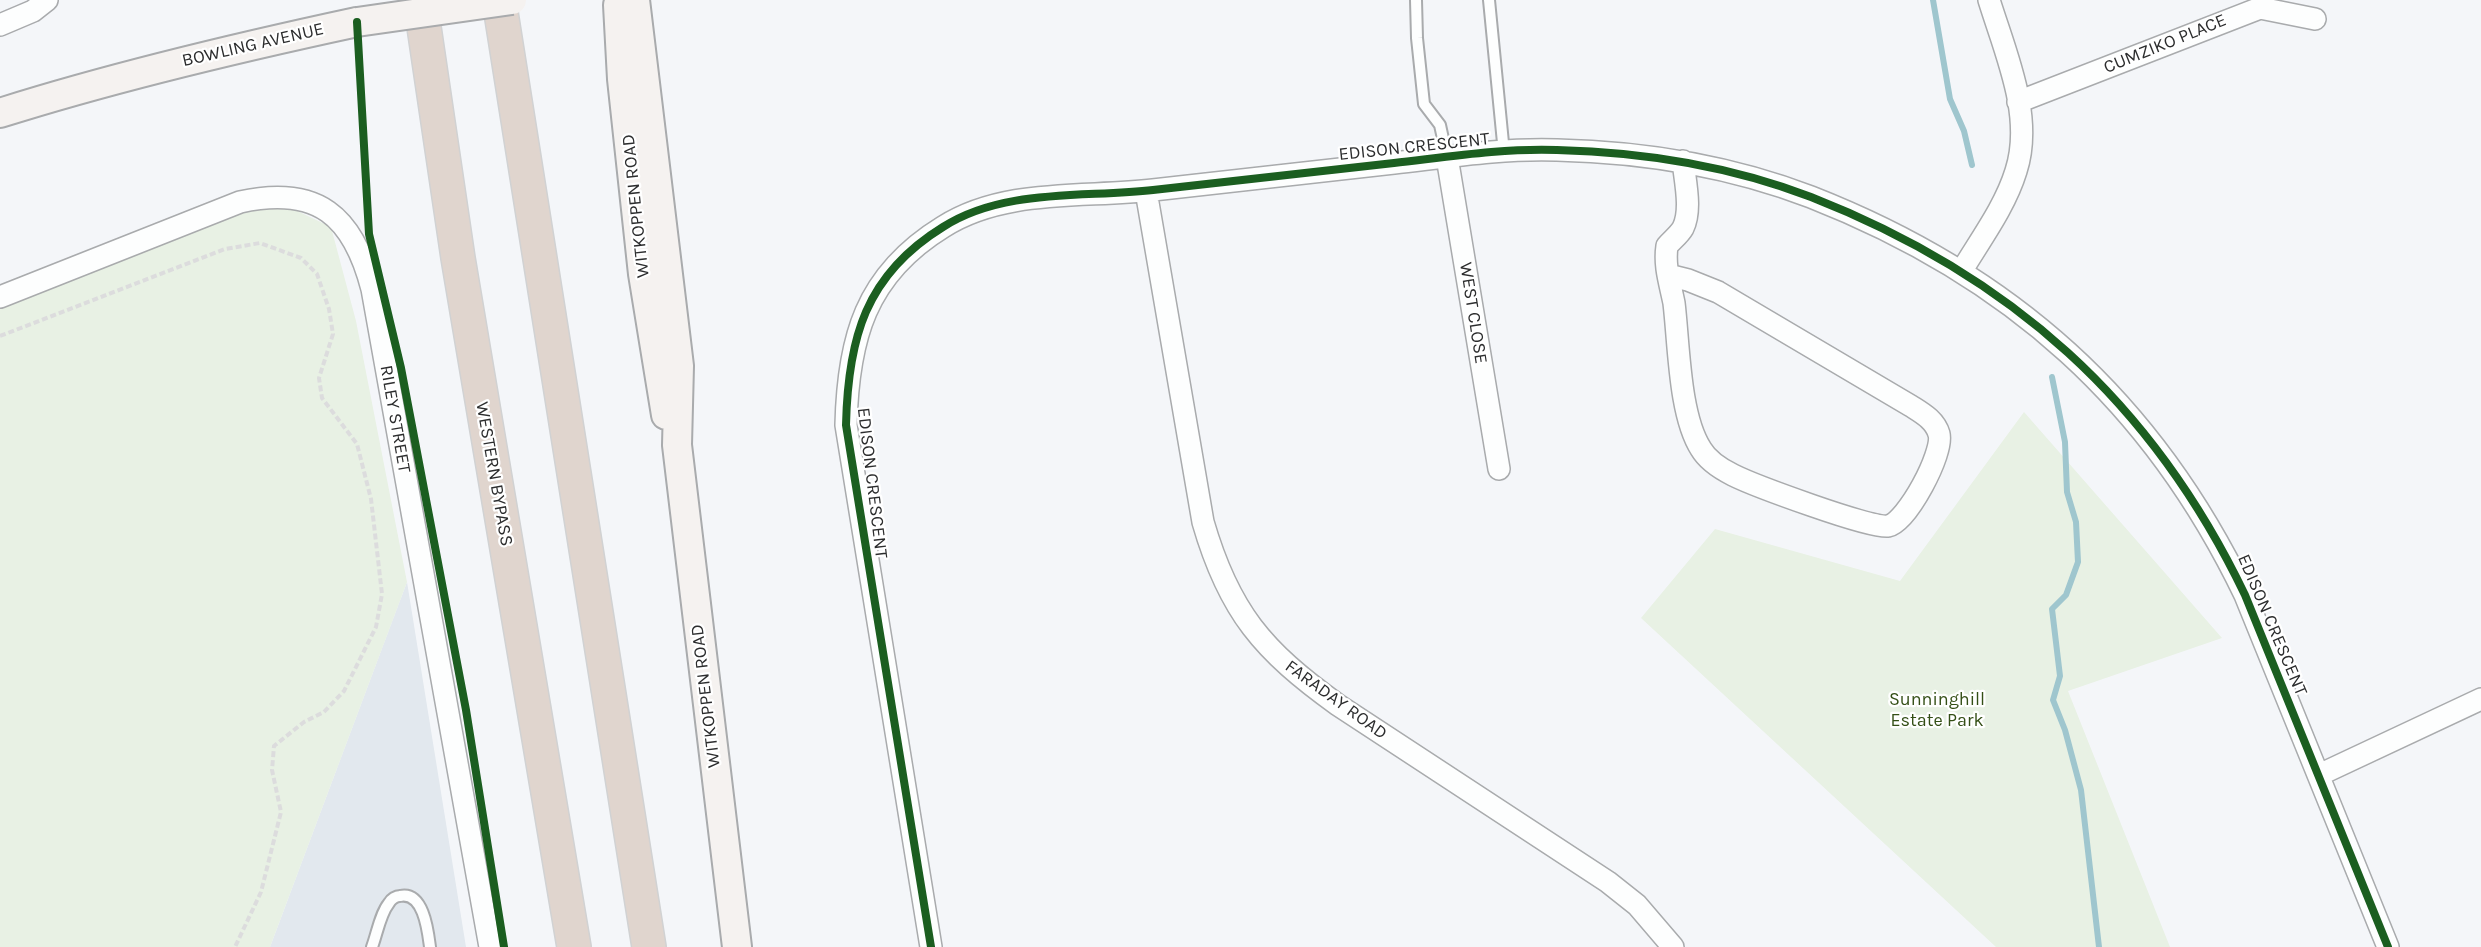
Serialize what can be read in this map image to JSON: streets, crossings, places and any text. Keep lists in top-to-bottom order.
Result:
{
  "streets": {
    "highway": ["WESTERN BYPASS"],
    "main road": ["BOWLING AVENUE", "WITKOPPEN ROAD"],
    "street": [
      "CUMZIKO PLACE",
      "EDISON CRESCENT",
      "WEST CLOSE",
      "RILEY STREET",
      "FARADAY ROAD"
    ]
  },
  "crossings": [
    ["EDISON CRESCENT", "WEST CLOSE"],
    ["EDISON CRESCENT", "FARADAY ROAD"]
  ],
  "parks": ["Sunninghill Estate Park"]
}
